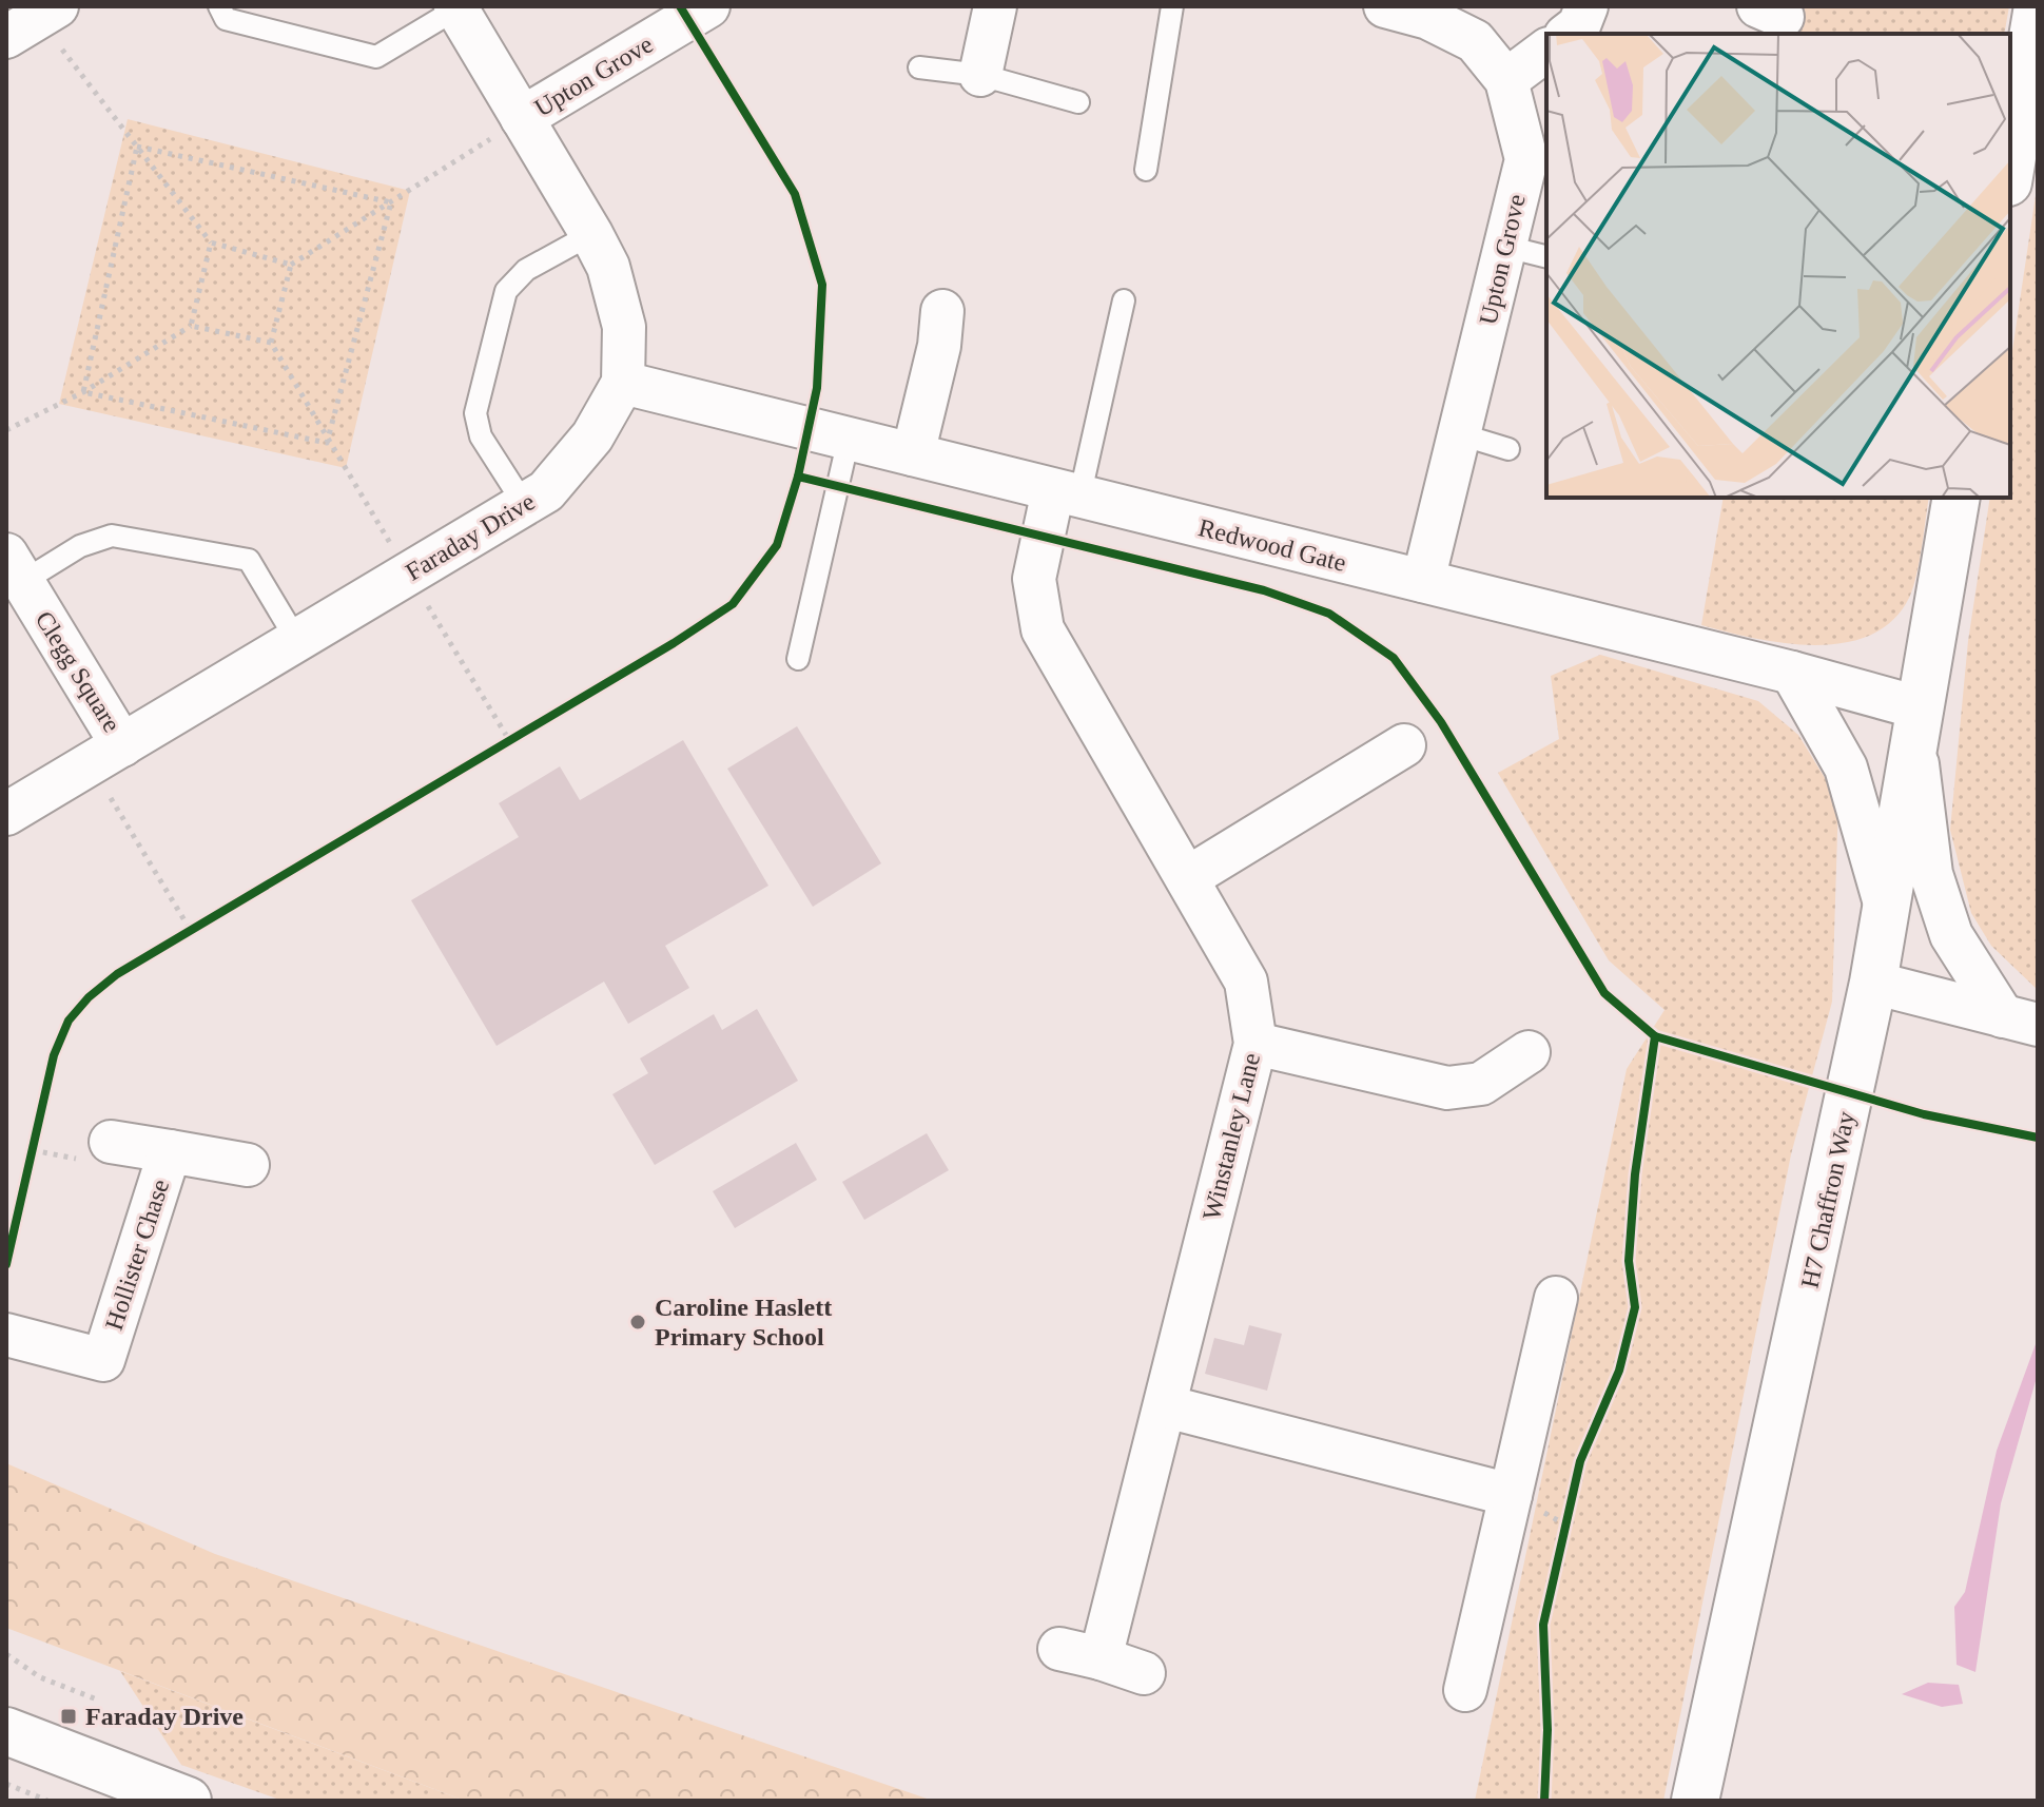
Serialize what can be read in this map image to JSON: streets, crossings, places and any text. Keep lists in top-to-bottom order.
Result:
{
  "streets": {
    "street": [
      "Upton Grove",
      "Faraday Drive",
      "Redwood Gate",
      "Clegg Square",
      "Winstanley Lane",
      "H7 Chaffron Way",
      "Hollister Chase"
    ]
  },
  "crossings": [
    ["Upton Grove", "Faraday Drive"],
    ["Upton Grove", "Redwood Gate"],
    ["Faraday Drive", "Redwood Gate"],
    ["Faraday Drive", "Clegg Square"],
    ["Redwood Gate", "Winstanley Lane"],
    ["Redwood Gate", "H7 Chaffron Way"]
  ],
  "places": {
    "other": ["Caroline Haslett Primary School"],
    "transit": ["Faraday Drive"]
  }
}
